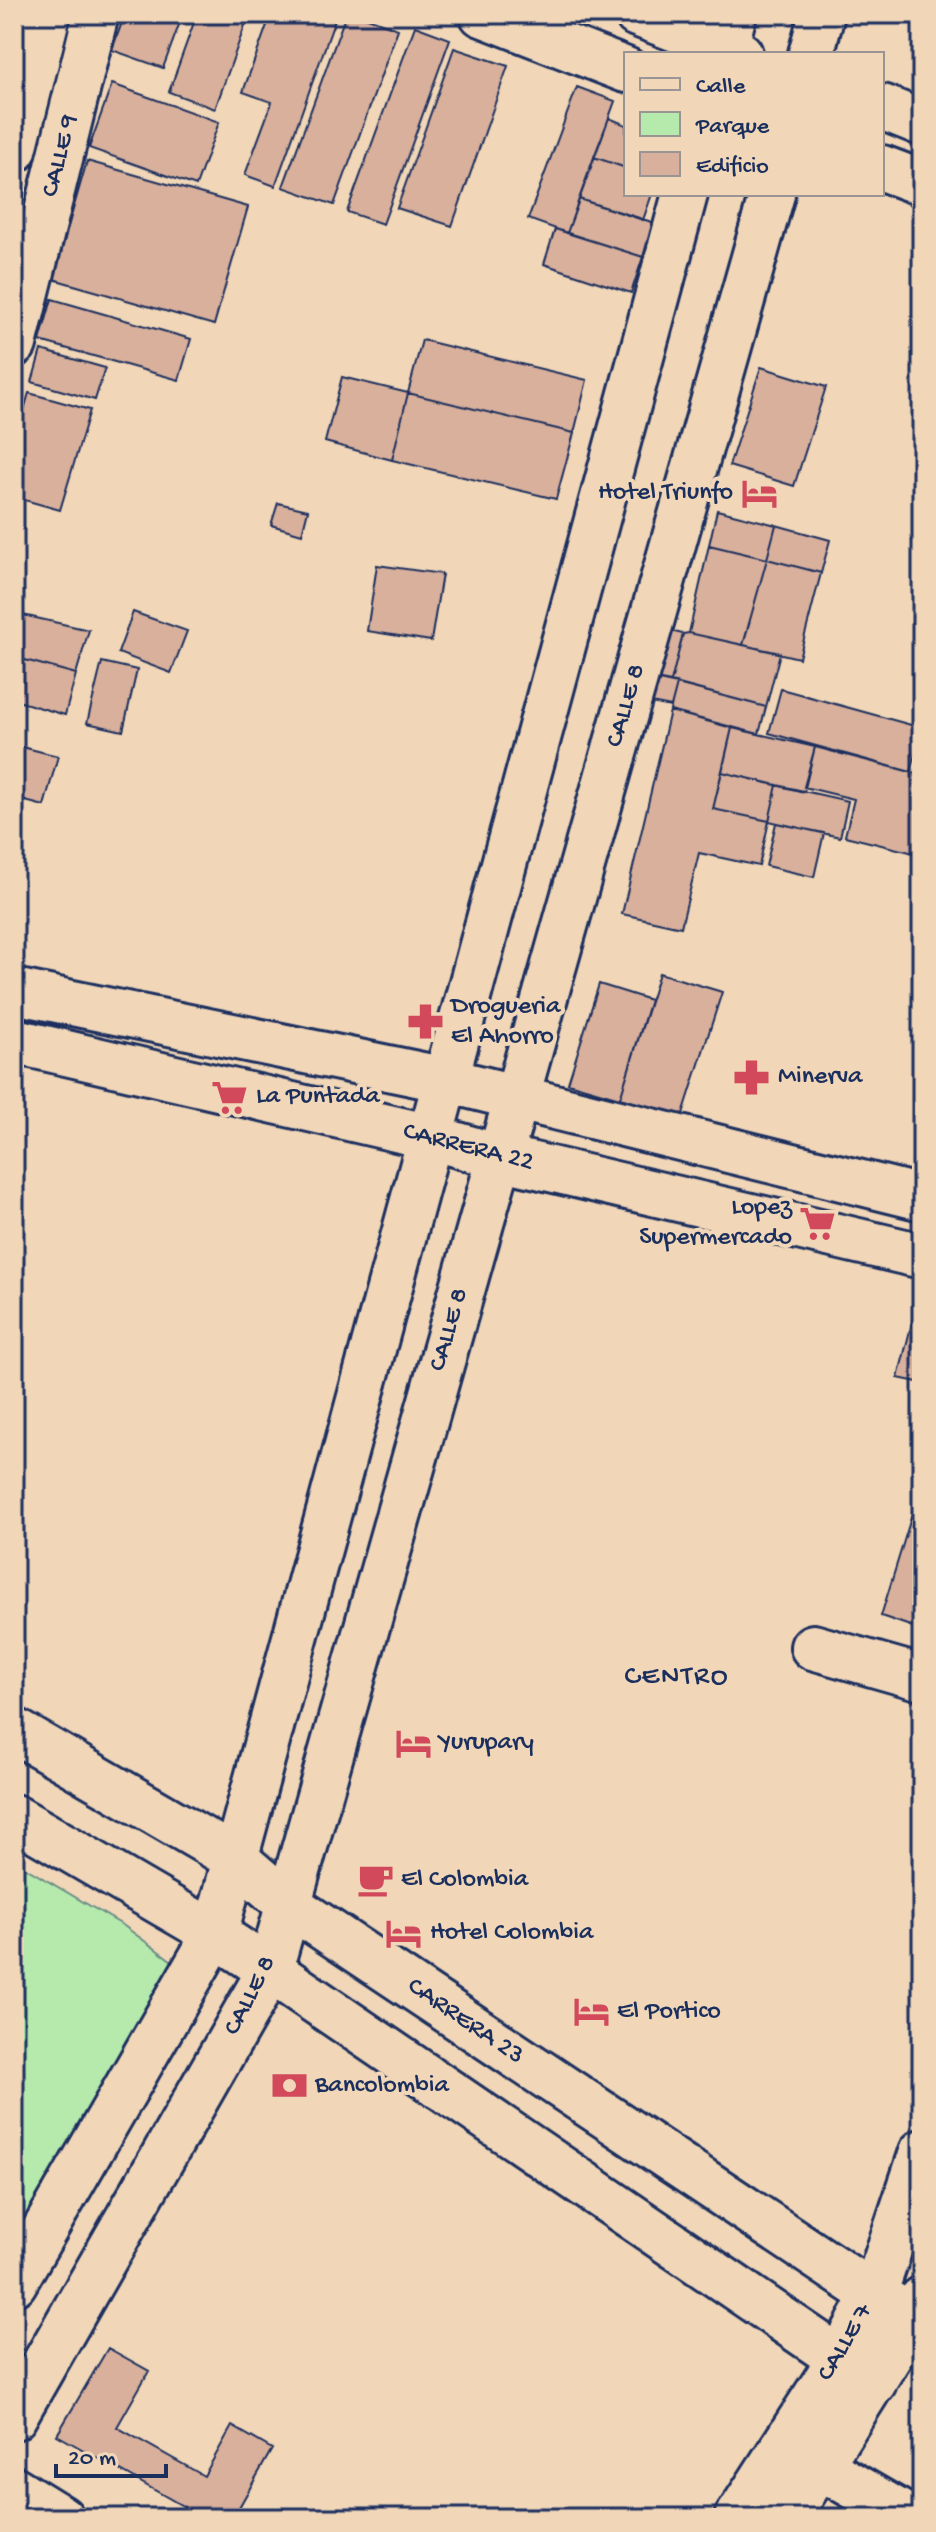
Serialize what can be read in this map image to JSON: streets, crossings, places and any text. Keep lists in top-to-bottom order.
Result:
{
  "streets": {
    "street": [
      "CALLE 9",
      "CALLE 8",
      "CARRERA 22",
      "CARRERA 23",
      "CALLE 7"
    ]
  },
  "crossings": [
    ["CALLE 8", "CARRERA 22"],
    ["CALLE 8", "CARRERA 23"],
    ["CARRERA 23", "CALLE 7"]
  ],
  "districts": ["CENTRO"],
  "places": {
    "hotel": [
      "Hotel Triunfo",
      "Yurupary",
      "Hotel Colombia",
      "El Portico"
    ],
    "pharmacy": ["Drogueria El Ahorro", "Minerva"],
    "supermarket": ["La Puntada", "Lopez Supermercado"],
    "cafe": ["El Colombia"],
    "bank": ["Bancolombia"]
  },
  "legend": ["Calle", "Parque", "Edificio"],
  "scale_bar": "20 m"
}
